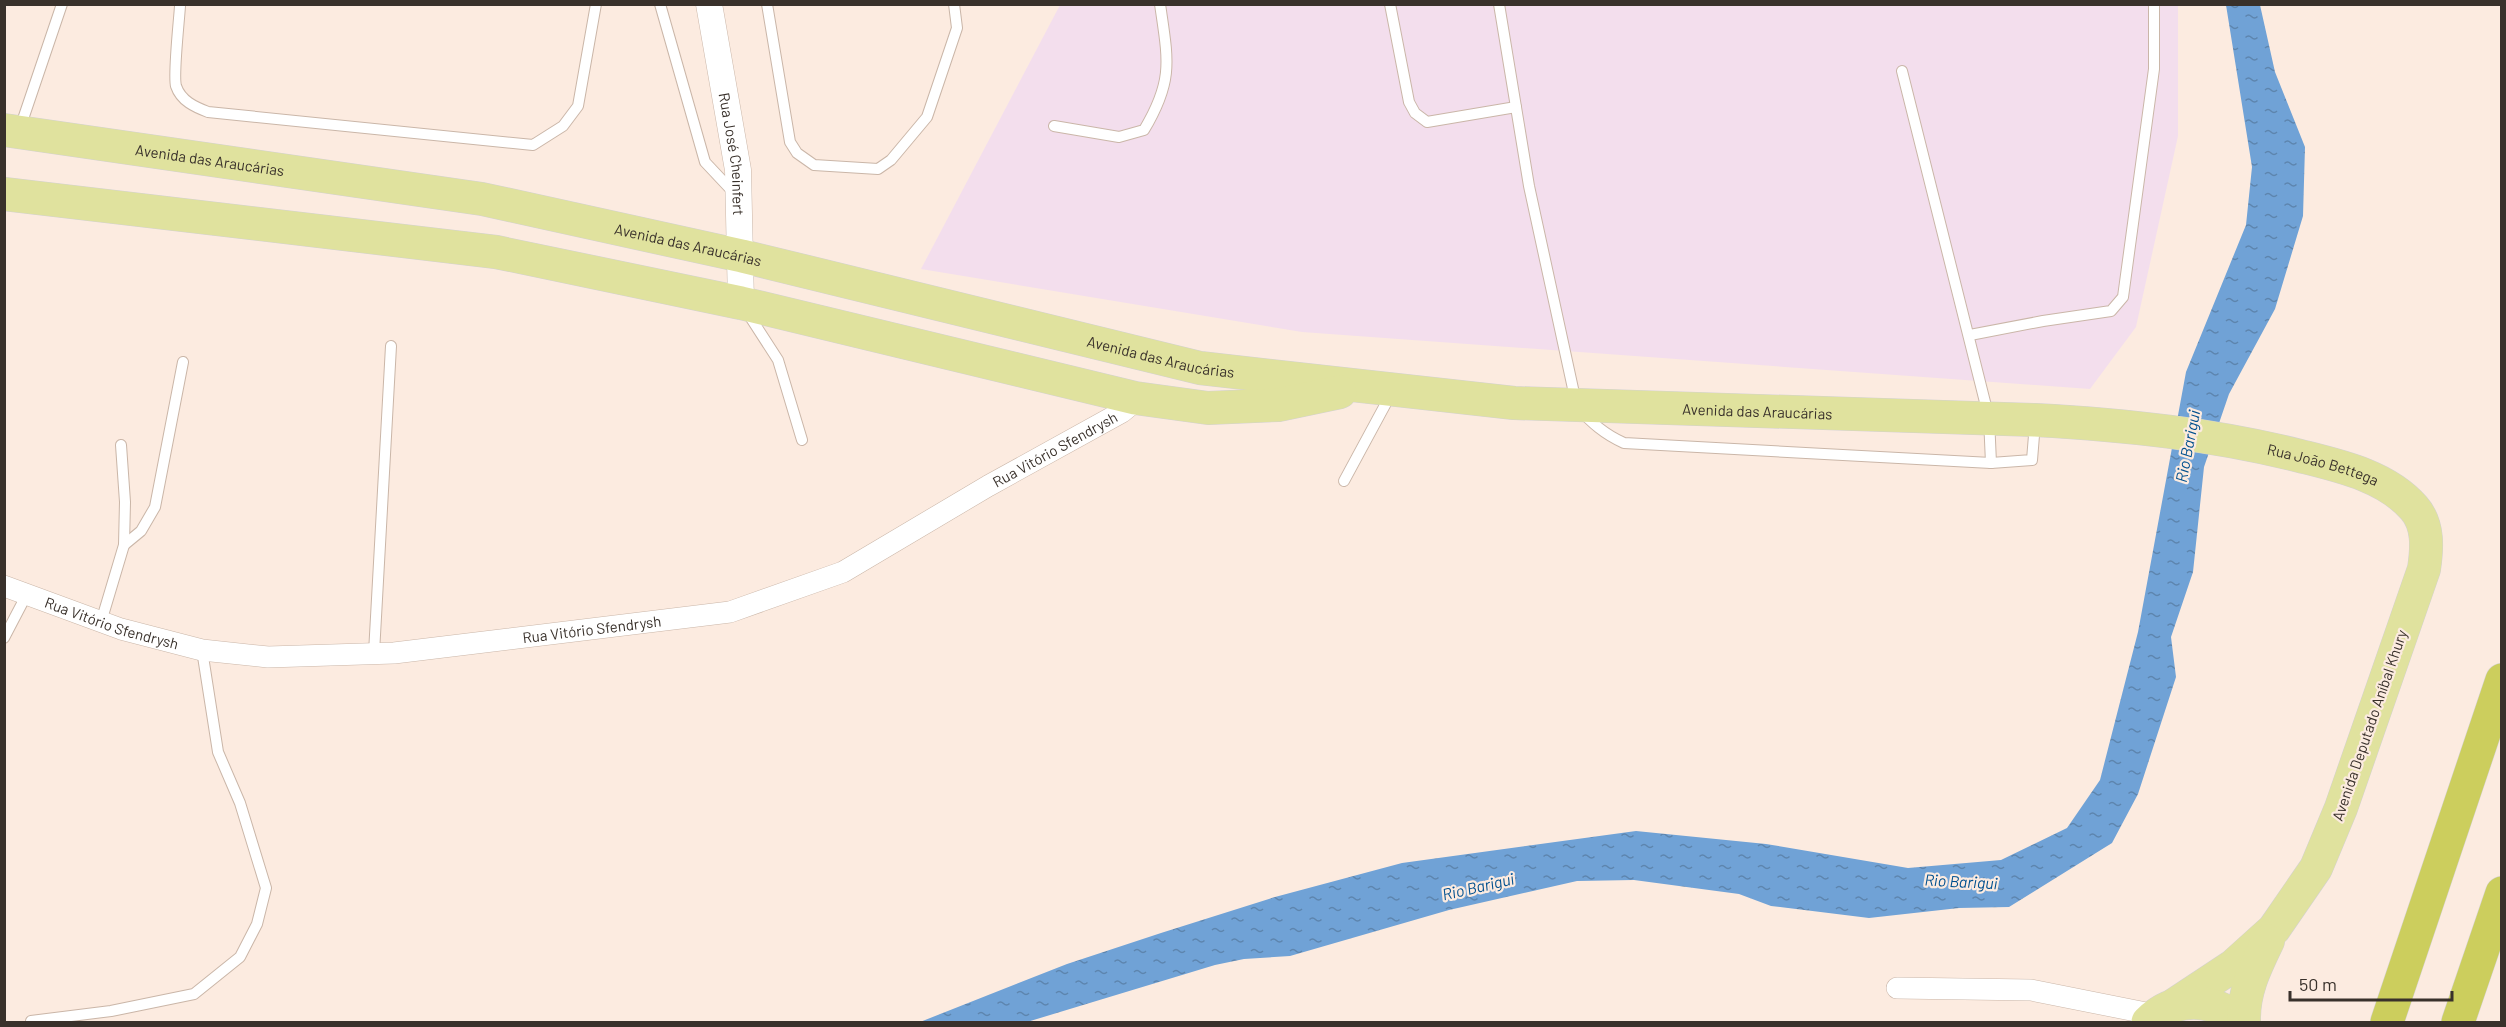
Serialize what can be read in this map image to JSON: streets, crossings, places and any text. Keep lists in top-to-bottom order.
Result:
{
  "streets": {
    "main road": ["Avenida das Araucárias", "Rua João Bettega", "Avenida Deputado Aníbal Khury"],
    "street": ["Rua José Cheinfert", "Rua Vitório Sfendrysh"]
  },
  "crossings": [
    ["Rua José Cheinfert", "Avenida das Araucárias"],
    ["Avenida das Araucárias", "Rua Vitório Sfendrysh"],
    ["Avenida das Araucárias", "Rua João Bettega"],
    ["Rua João Bettega", "Avenida Deputado Aníbal Khury"]
  ],
  "water": ["Rio Barigui"],
  "scale_bar": "50 m"
}
